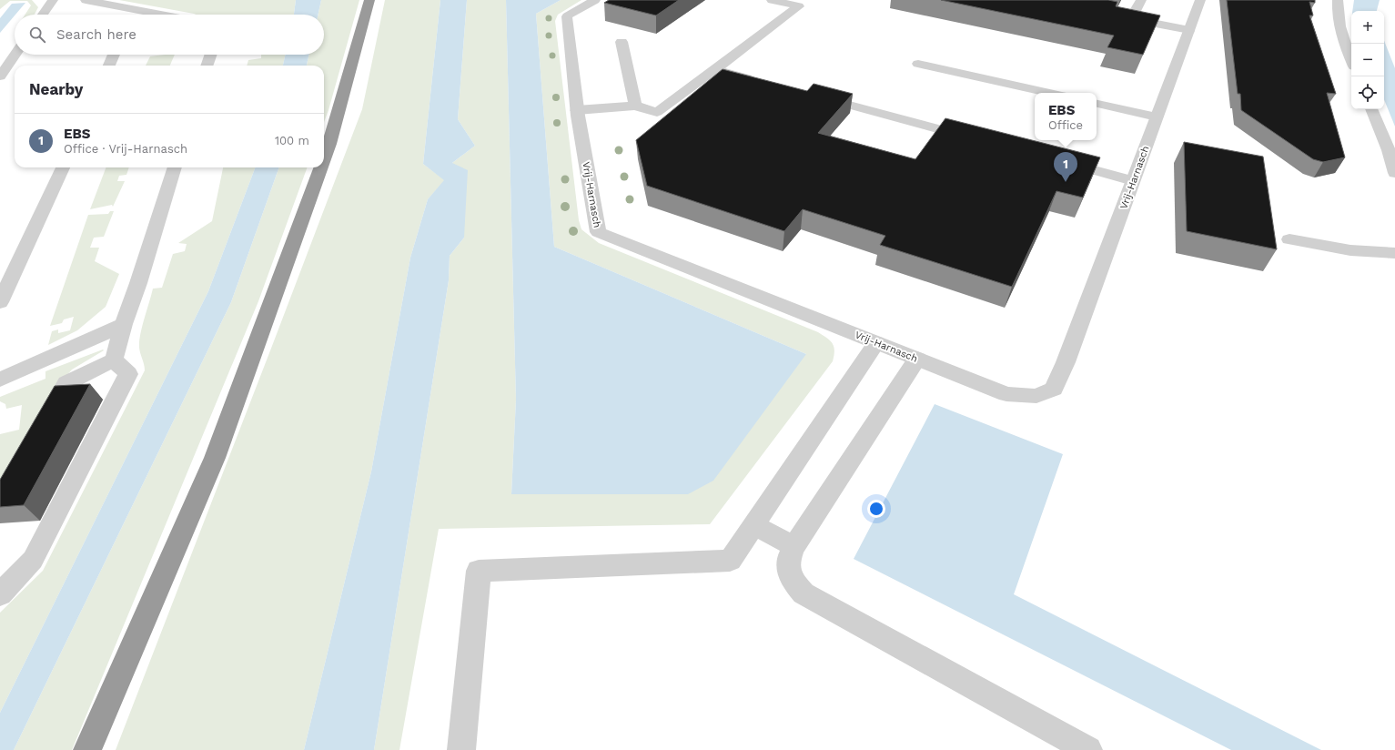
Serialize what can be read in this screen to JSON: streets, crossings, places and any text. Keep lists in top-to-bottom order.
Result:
{
  "streets": {
    "street": ["Vrij-Harnasch"]
  },
  "page": {
    "map_buttons": ["+", "−"],
    "search": "Search here",
    "heading": "Nearby",
    "popup": ["EBS", "Office"],
    "list": [
      {
        "mark": "1",
        "name": "EBS",
        "note": "Office · Vrij-Harnasch",
        "value": "100 m"
      }
    ],
    "pins": "1"
  }
}
